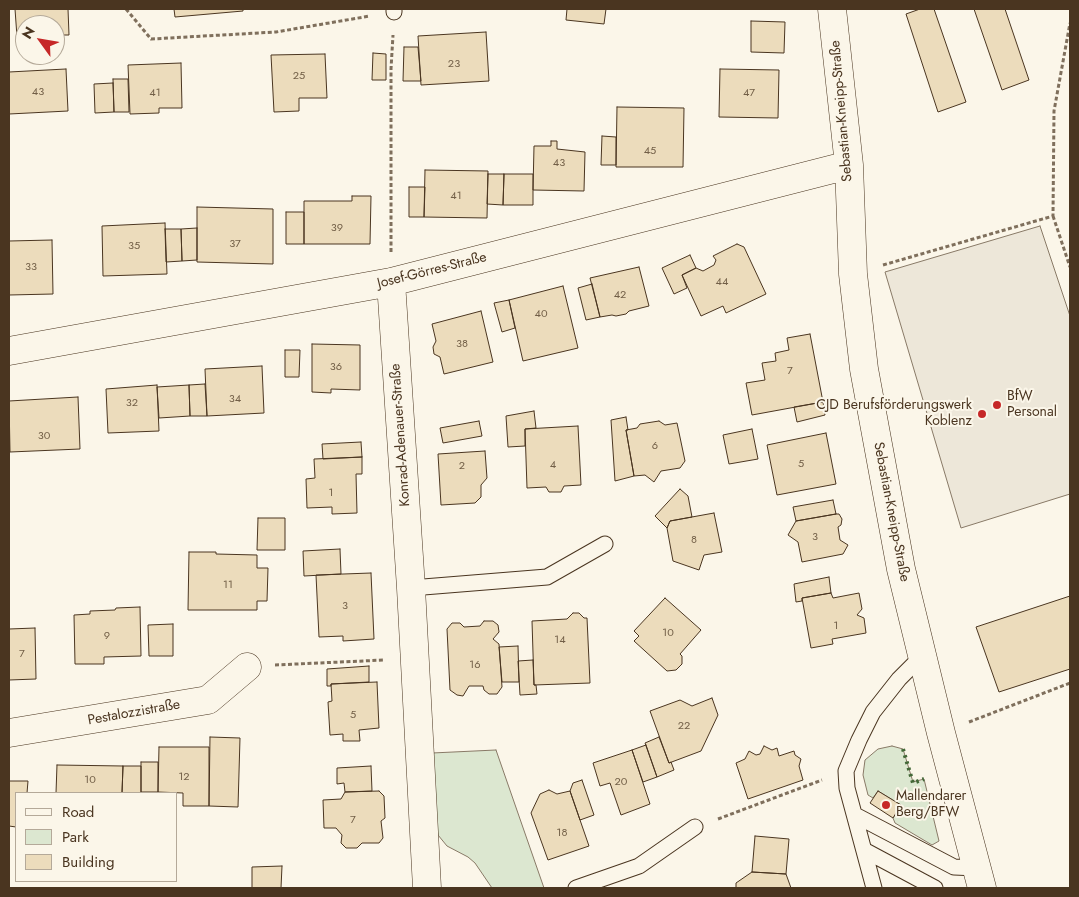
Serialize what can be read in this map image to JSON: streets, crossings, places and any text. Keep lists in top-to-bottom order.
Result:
{
  "streets": {
    "street": [
      "Sebastian-Kneipp-Straße",
      "Josef-Görres-Straße",
      "Konrad-Adenauer-Straße",
      "Pestalozzistraße"
    ]
  },
  "crossings": [
    ["Sebastian-Kneipp-Straße", "Josef-Görres-Straße"],
    ["Josef-Görres-Straße", "Konrad-Adenauer-Straße"]
  ],
  "places": ["BfW Personal", "CJD Berufsförderungswerk Koblenz", "Mallendarer Berg/BFW"],
  "house_numbers": [
    "23",
    "25",
    "43",
    "41",
    "47",
    "45",
    "43",
    "41",
    "39",
    "37",
    "35",
    "33",
    "44",
    "42",
    "40",
    "38",
    "36",
    "7",
    "34",
    "32",
    "30",
    "6",
    "5",
    "4",
    "2",
    "1",
    "3",
    "8",
    "11",
    "3",
    "1",
    "10",
    "9",
    "14",
    "7",
    "16",
    "5",
    "22",
    "12",
    "10",
    "20",
    "7",
    "18"
  ],
  "legend": ["Road", "Park", "Building"],
  "north": "top left"
}
